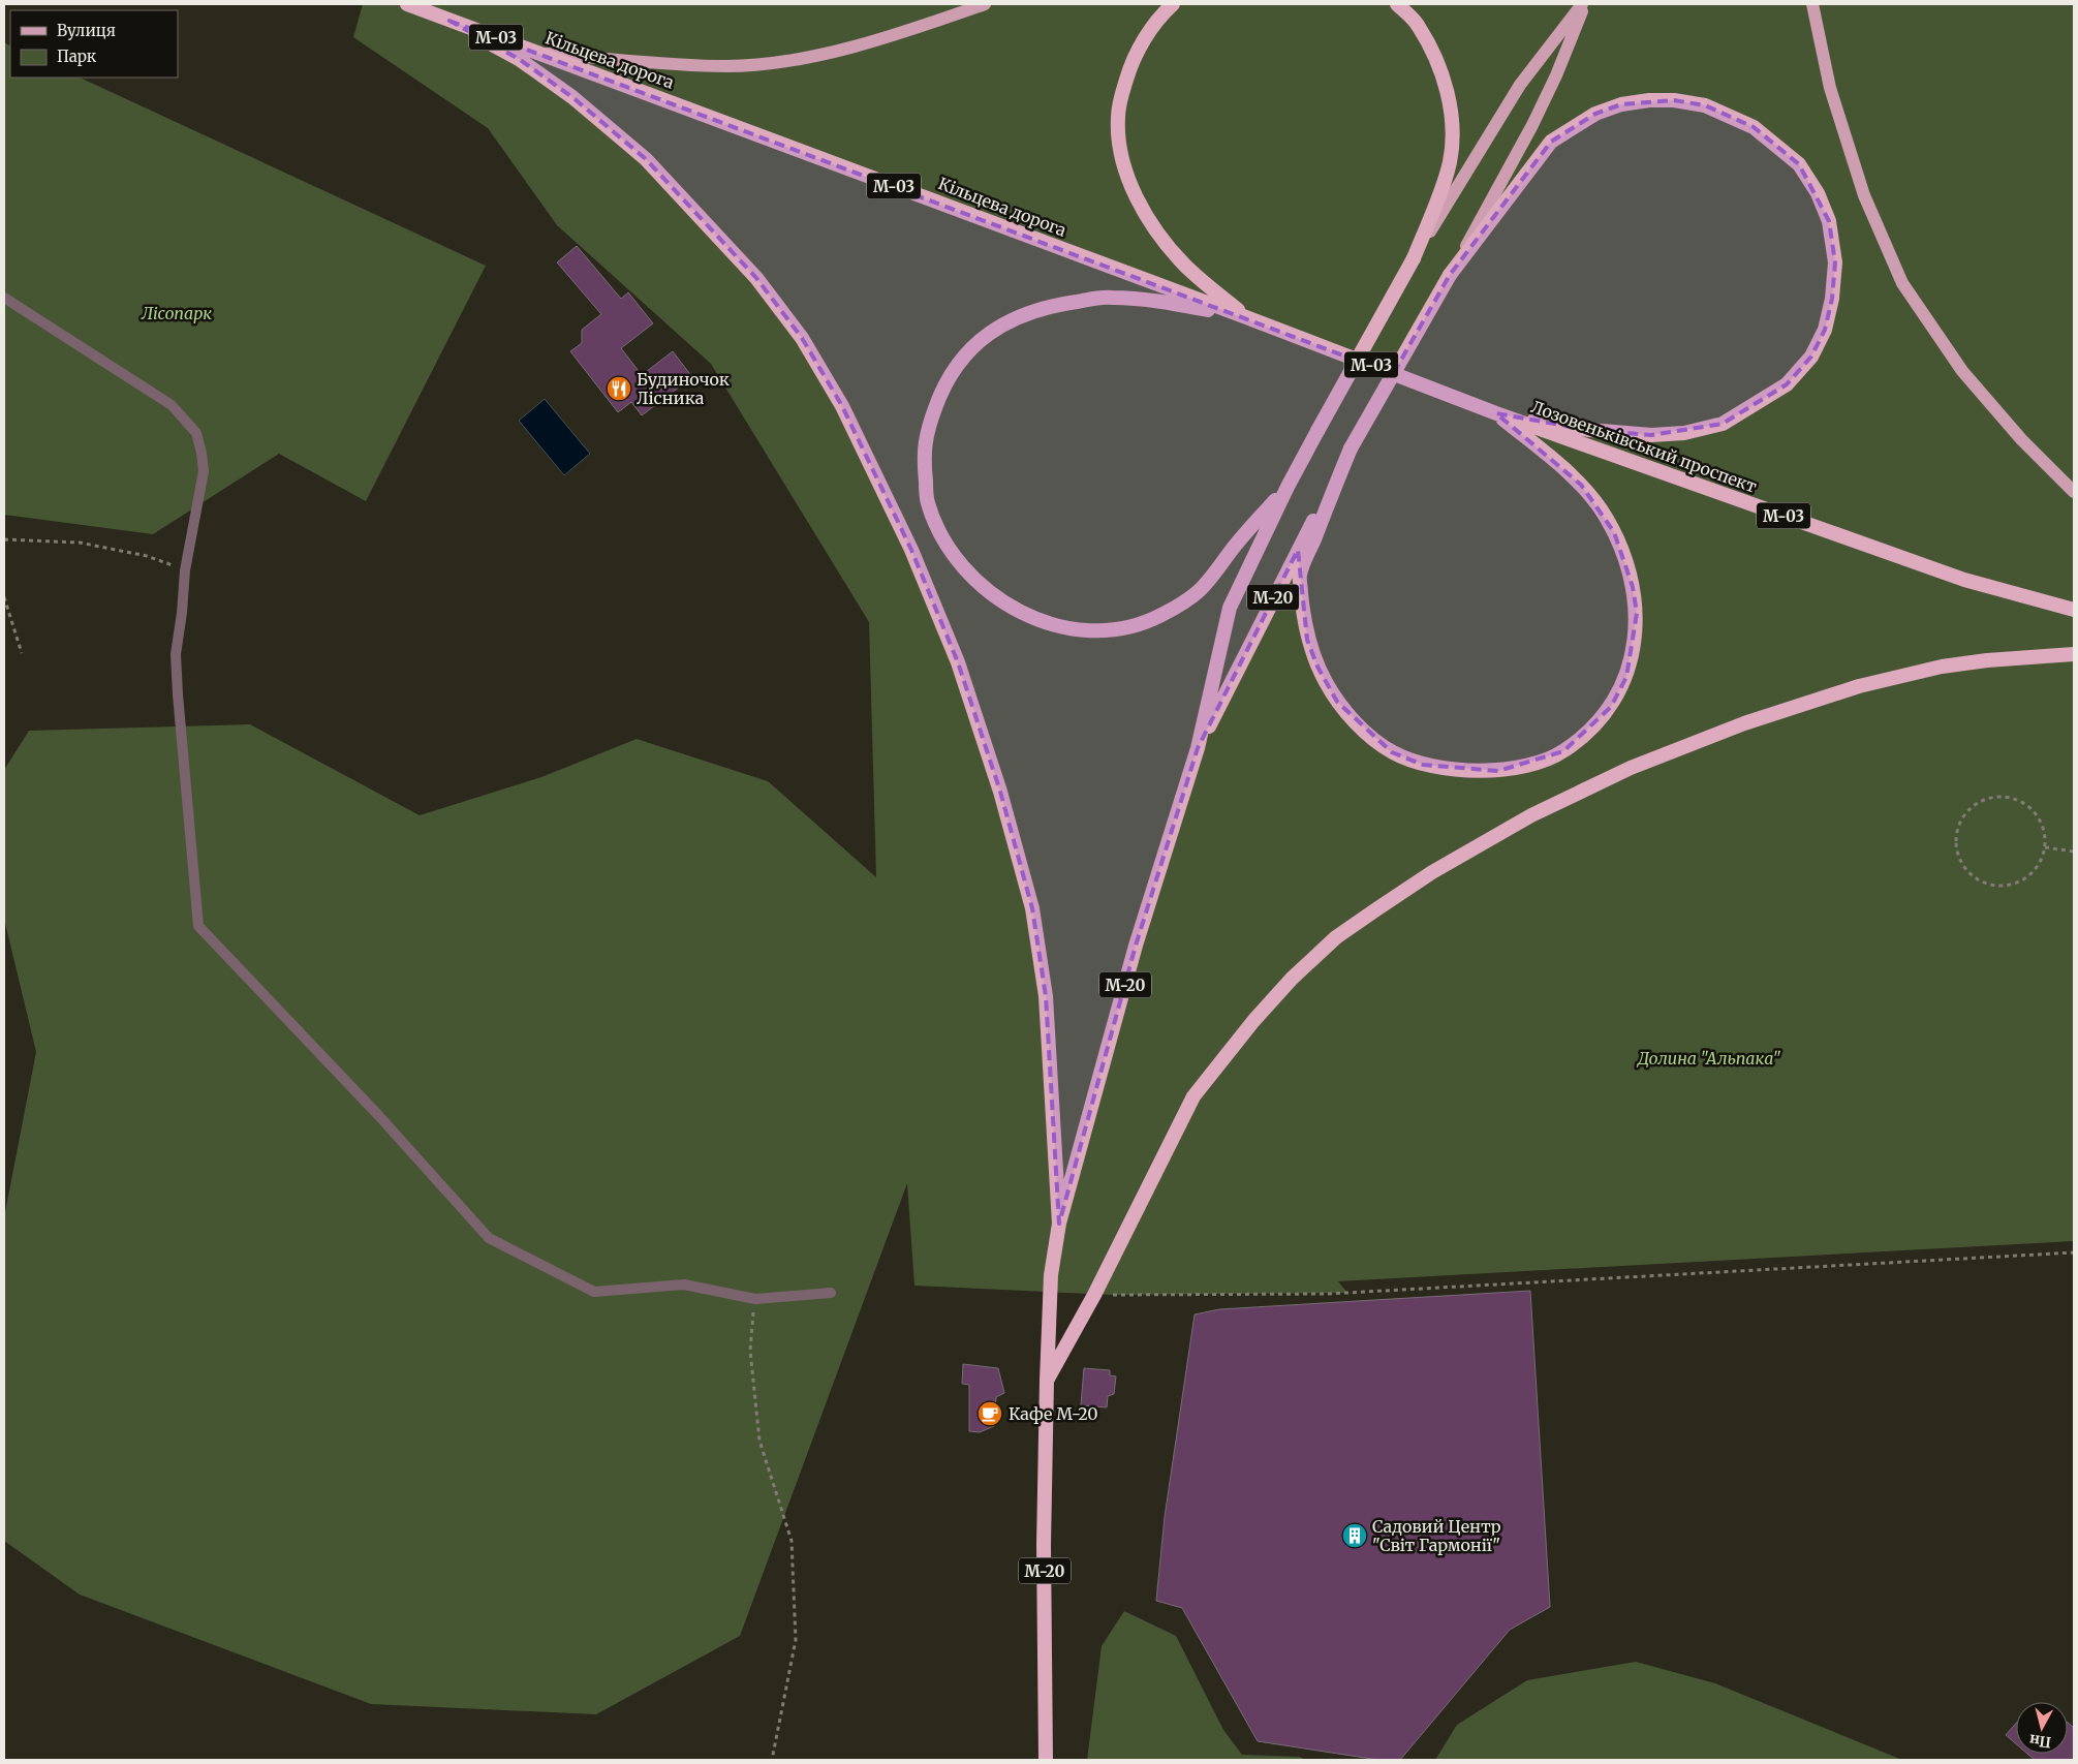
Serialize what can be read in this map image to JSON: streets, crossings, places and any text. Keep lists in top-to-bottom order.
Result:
{
  "streets": {
    "highway": [
      "М-03",
      "Кільцева дорога",
      "Лозовеньківський проспект",
      "М-20"
    ]
  },
  "crossings": [
    ["Кільцева дорога", "Лозовеньківський проспект"]
  ],
  "parks": ["Лісопарк", "Долина \"Альпака\""],
  "places": {
    "restaurant": ["Будиночок Лісника"],
    "cafe": ["Кафе М-20"],
    "building": ["Садовий Центр \"Світ Гармонії\""]
  },
  "legend": ["Вулиця", "Парк"],
  "north": "bottom"
}
